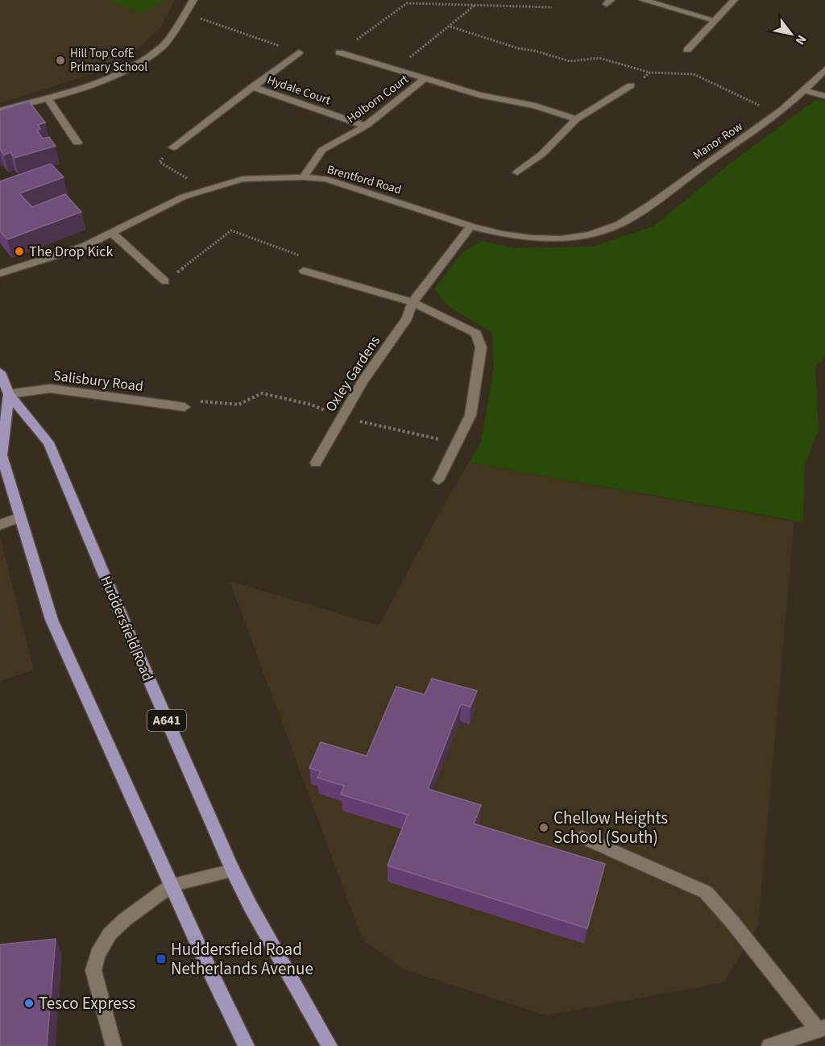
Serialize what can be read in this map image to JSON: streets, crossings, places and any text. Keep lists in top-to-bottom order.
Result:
{
  "streets": {
    "main road": ["Huddersfield Road", "A641"],
    "street": [
      "Hydale Court",
      "Holborn Court",
      "Manor Row",
      "Brentford Road",
      "Oxley Gardens",
      "Salisbury Road"
    ]
  },
  "crossings": [
    ["Hydale Court", "Holborn Court"],
    ["Holborn Court", "Brentford Road"],
    ["Manor Row", "Brentford Road"],
    ["Brentford Road", "Oxley Gardens"],
    ["Salisbury Road", "Huddersfield Road"]
  ],
  "places": {
    "other": [
      "Hill Top CofE Primary School",
      "The Drop Kick",
      "Chellow Heights School (South)",
      "Tesco Express"
    ],
    "transit": ["Huddersfield Road Netherlands Avenue"]
  },
  "north": "bottom right"
}
